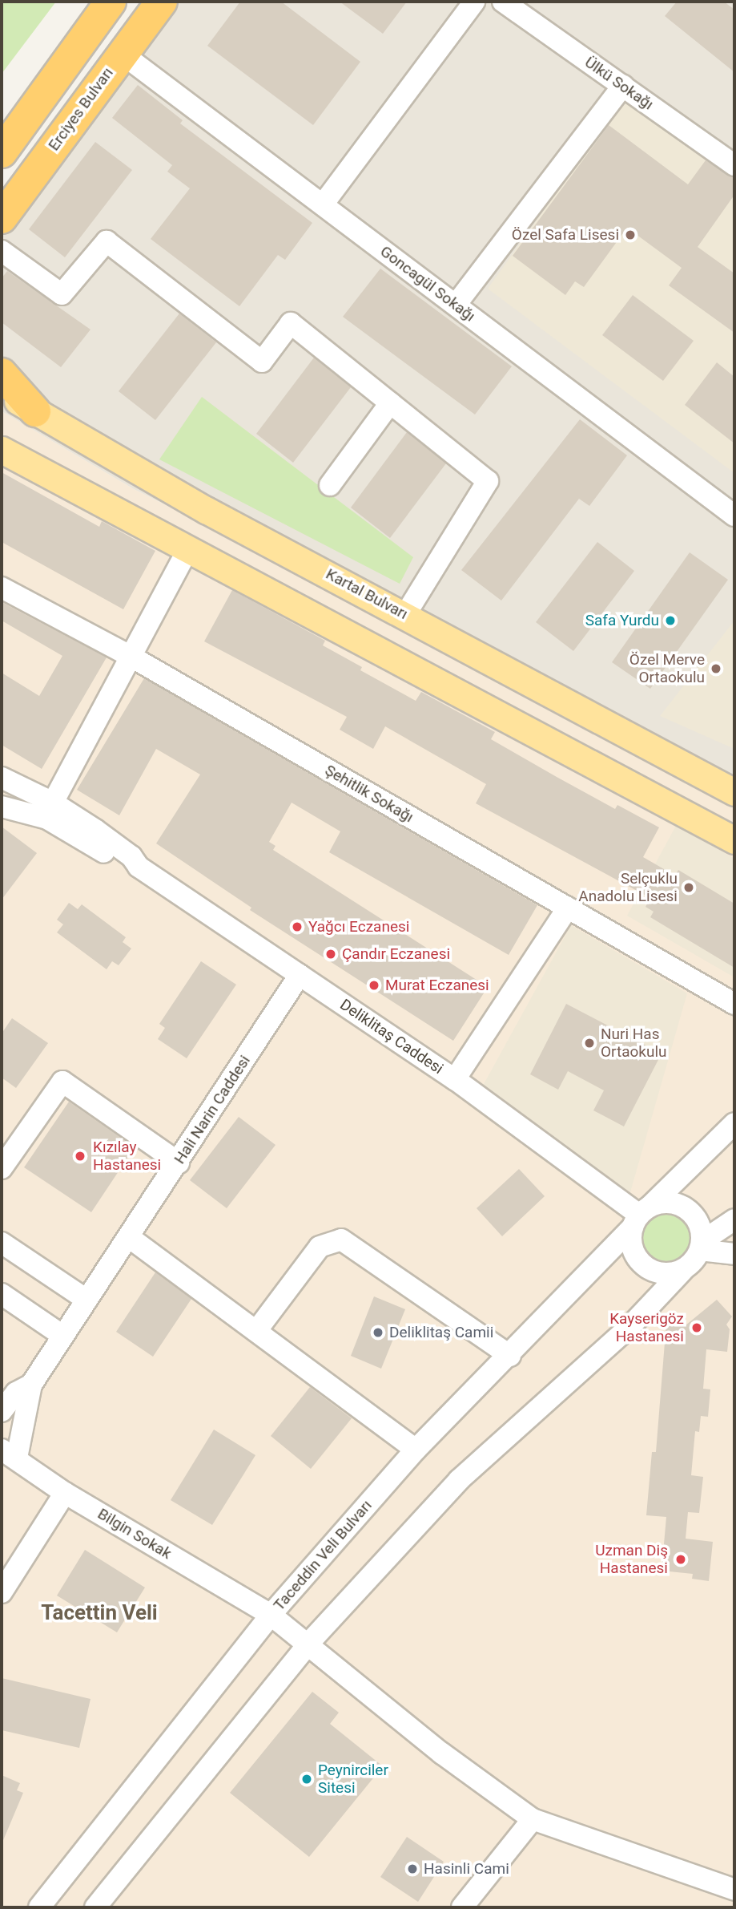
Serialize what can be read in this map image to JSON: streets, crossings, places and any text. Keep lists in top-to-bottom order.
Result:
{
  "streets": {
    "highway": ["Erciyes Bulvarı"],
    "main road": ["Kartal Bulvarı"],
    "street": [
      "Ülkü Sokağı",
      "Goncagül Sokağı",
      "Şehitlik Sokağı",
      "Deliklitaş Caddesi",
      "Hali Narin Caddesi",
      "Bilgin Sokak",
      "Taceddin Veli Bulvarı"
    ]
  },
  "crossings": [
    ["Erciyes Bulvarı", "Goncagül Sokağı"],
    ["Deliklitaş Caddesi", "Hali Narin Caddesi"],
    ["Deliklitaş Caddesi", "Taceddin Veli Bulvarı"],
    ["Hali Narin Caddesi", "Bilgin Sokak"],
    ["Bilgin Sokak", "Taceddin Veli Bulvarı"]
  ],
  "districts": ["Tacettin Veli"],
  "places": [
    "Özel Safa Lisesi",
    "Safa Yurdu",
    "Özel Merve Ortaokulu",
    "Selçuklu Anadolu Lisesi",
    "Yağcı Eczanesi",
    "Çandır Eczanesi",
    "Murat Eczanesi",
    "Nuri Has Ortaokulu",
    "Kızılay Hastanesi",
    "Kayserigöz Hastanesi",
    "Deliklitaş Camii",
    "Uzman Diş Hastanesi",
    "Peynirciler Sitesi",
    "Hasinli Cami"
  ]
}
